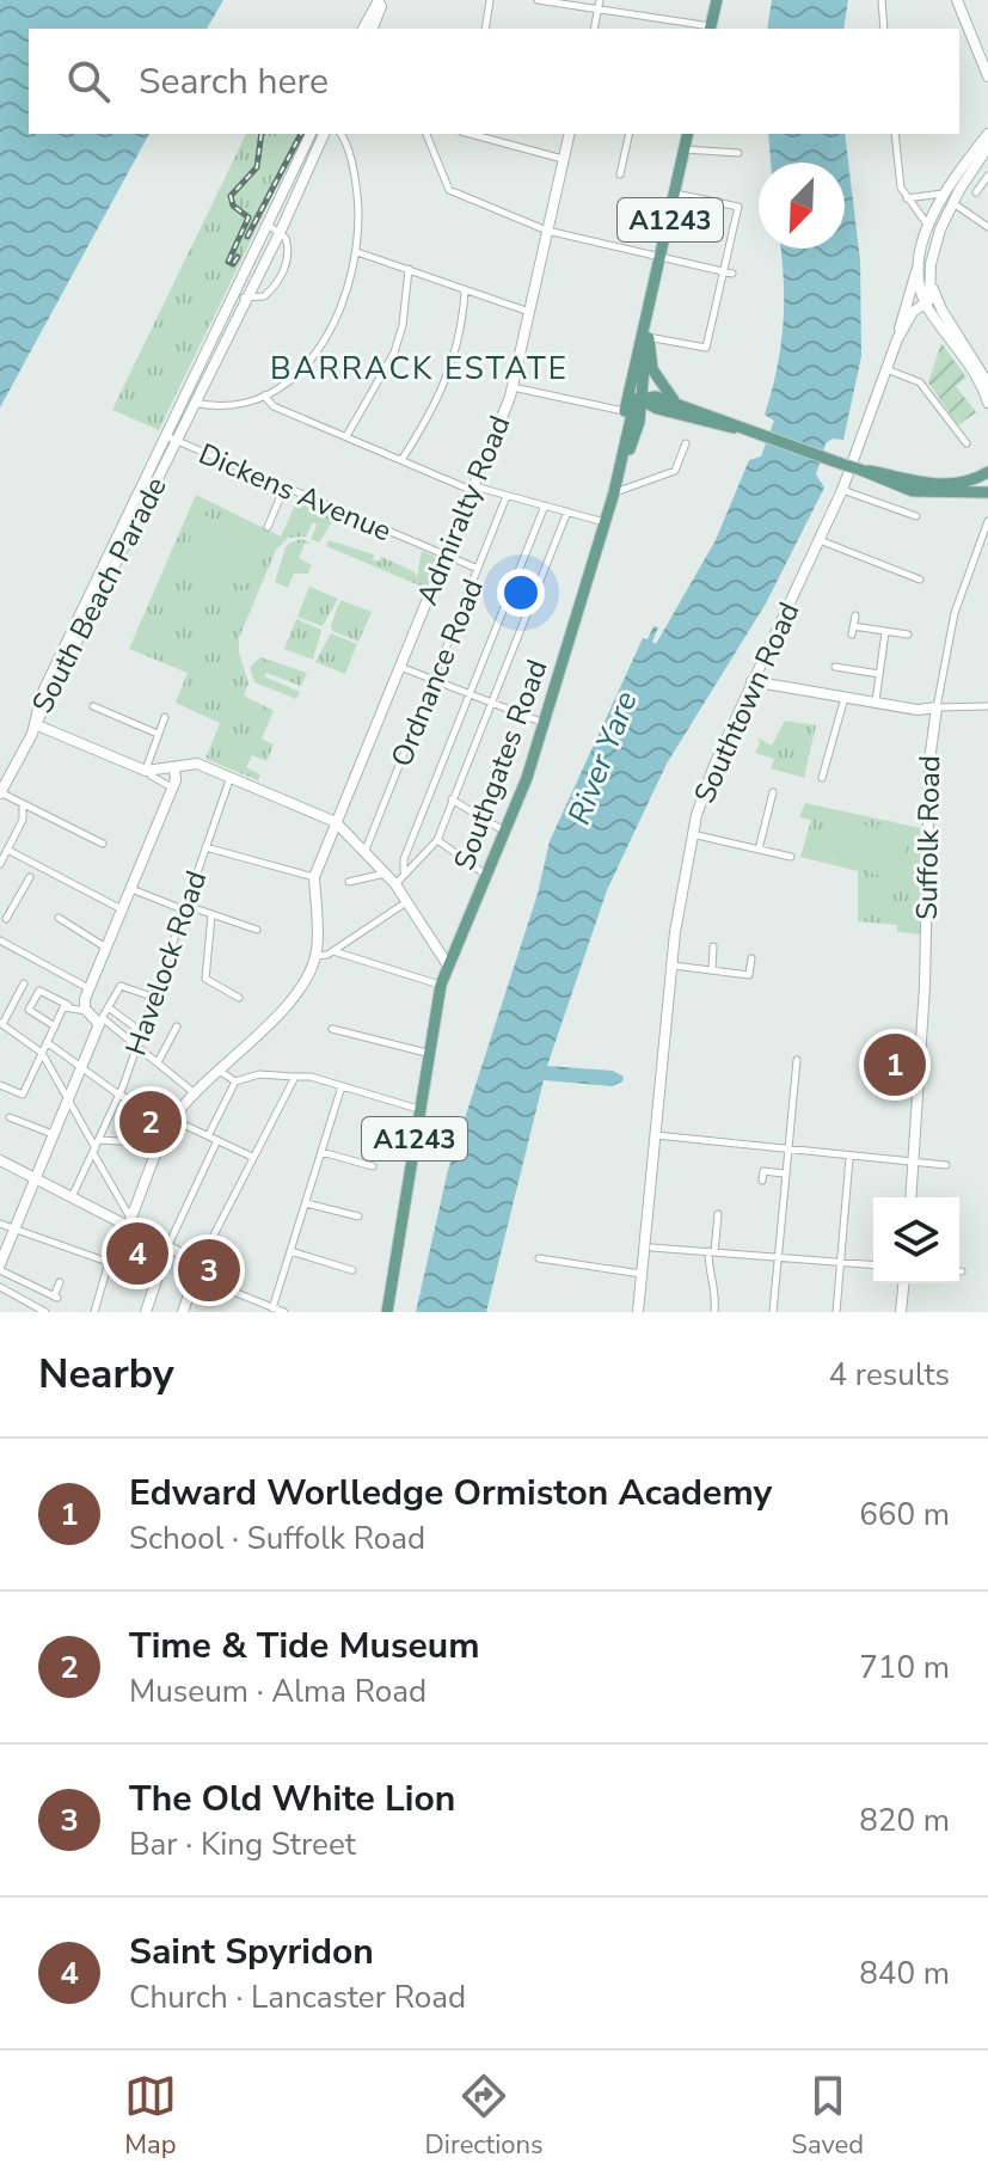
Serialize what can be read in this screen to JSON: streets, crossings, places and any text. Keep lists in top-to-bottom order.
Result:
{
  "streets": {
    "main road": ["A1243", "Southgates Road"],
    "street": [
      "Dickens Avenue",
      "Admiralty Road",
      "South Beach Parade",
      "Ordnance Road",
      "Southtown Road",
      "Suffolk Road",
      "Havelock Road"
    ]
  },
  "crossings": [
    ["A1243", "Southgates Road"],
    ["Dickens Avenue", "Admiralty Road"],
    ["Dickens Avenue", "South Beach Parade"],
    ["Dickens Avenue", "Ordnance Road"]
  ],
  "districts": ["BARRACK ESTATE"],
  "water": ["River Yare"],
  "north": "bottom left",
  "page": {
    "search": "Search here",
    "pins": [
      "1",
      "2",
      "4",
      "3"
    ],
    "heading": ["Nearby", "4 results"],
    "list": [
      {
        "mark": "1",
        "name": "Edward Worlledge Ormiston Academy",
        "note": "School · Suffolk Road",
        "value": "660 m"
      },
      {
        "mark": "2",
        "name": "Time & Tide Museum",
        "note": "Museum · Alma Road",
        "value": "710 m"
      },
      {
        "mark": "3",
        "name": "The Old White Lion",
        "note": "Bar · King Street",
        "value": "820 m"
      },
      {
        "mark": "4",
        "name": "Saint Spyridon",
        "note": "Church · Lancaster Road",
        "value": "840 m"
      }
    ],
    "nav": ["Map", "Directions", "Saved"]
  }
}
